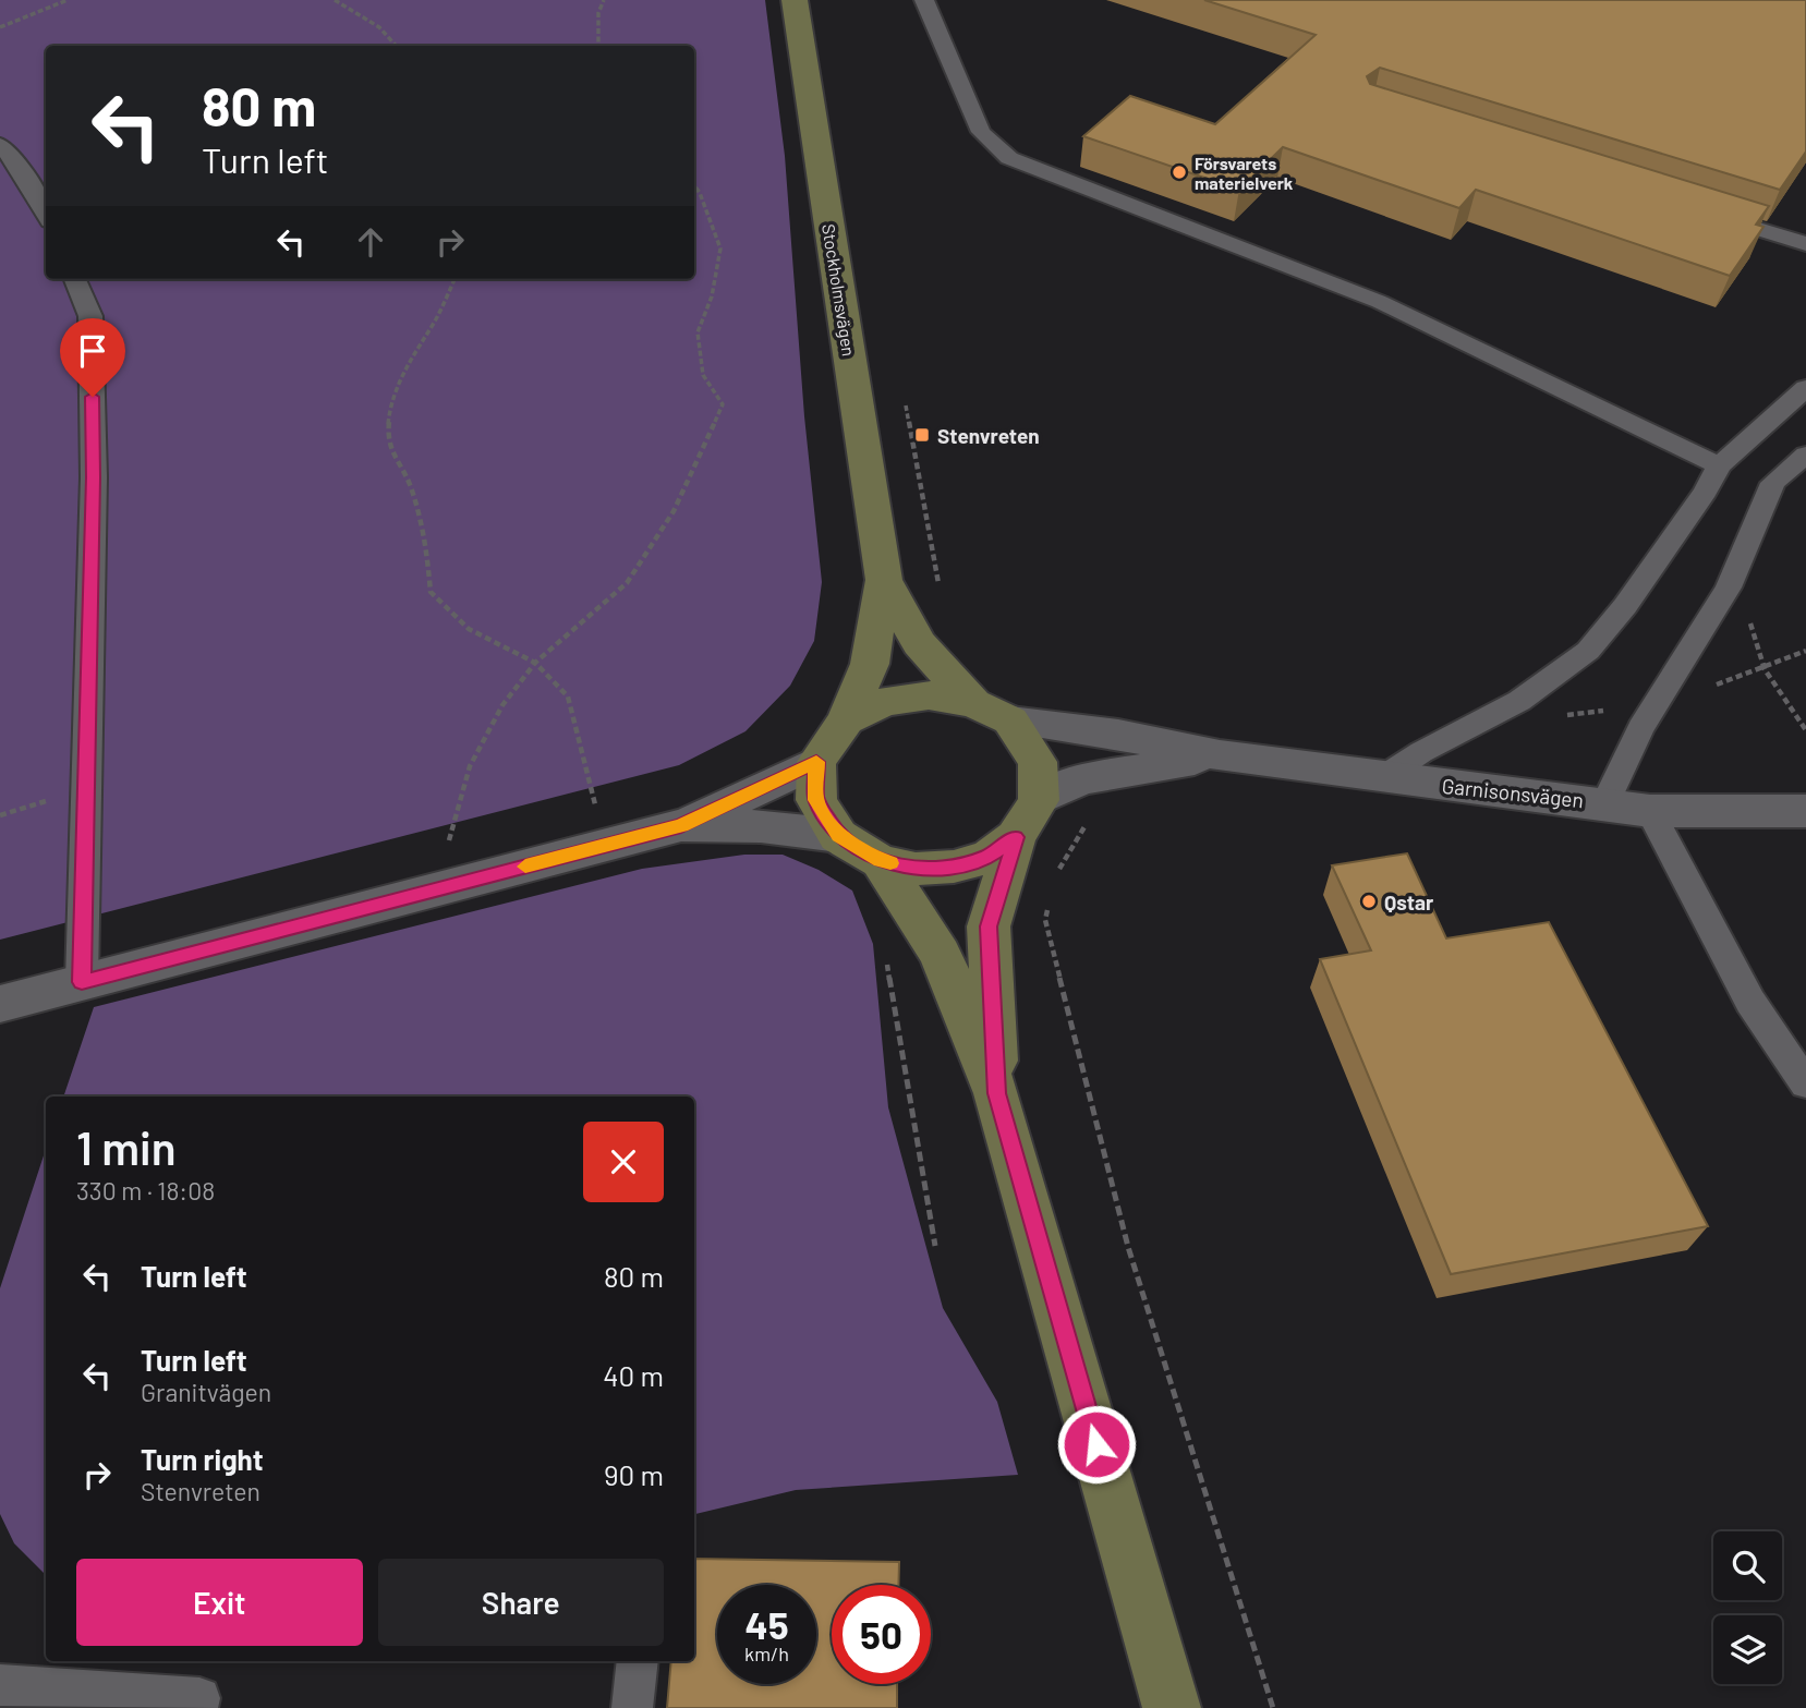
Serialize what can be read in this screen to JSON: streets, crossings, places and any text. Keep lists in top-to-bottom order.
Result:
{
  "streets": {
    "main road": ["Stockholmsvägen"],
    "street": ["Garnisonsvägen"]
  },
  "crossings": [
    ["Stockholmsvägen", "Garnisonsvägen"]
  ],
  "places": {
    "other": ["Försvarets materielverk", "Qstar"],
    "transit": ["Stenvreten"]
  },
  "page": {
    "turn": ["80 m", "Turn left"],
    "heading": ["1 min", "330 m · 18:08"],
    "list": [
      {
        "name": "Turn left",
        "value": "80 m"
      },
      {
        "name": "Turn left",
        "note": "Granitvägen",
        "value": "40 m"
      },
      {
        "name": "Turn right",
        "note": "Stenvreten",
        "value": "90 m"
      }
    ],
    "buttons": ["Exit", "Share"],
    "speed": "45 km/h",
    "limit": "50"
  }
}
